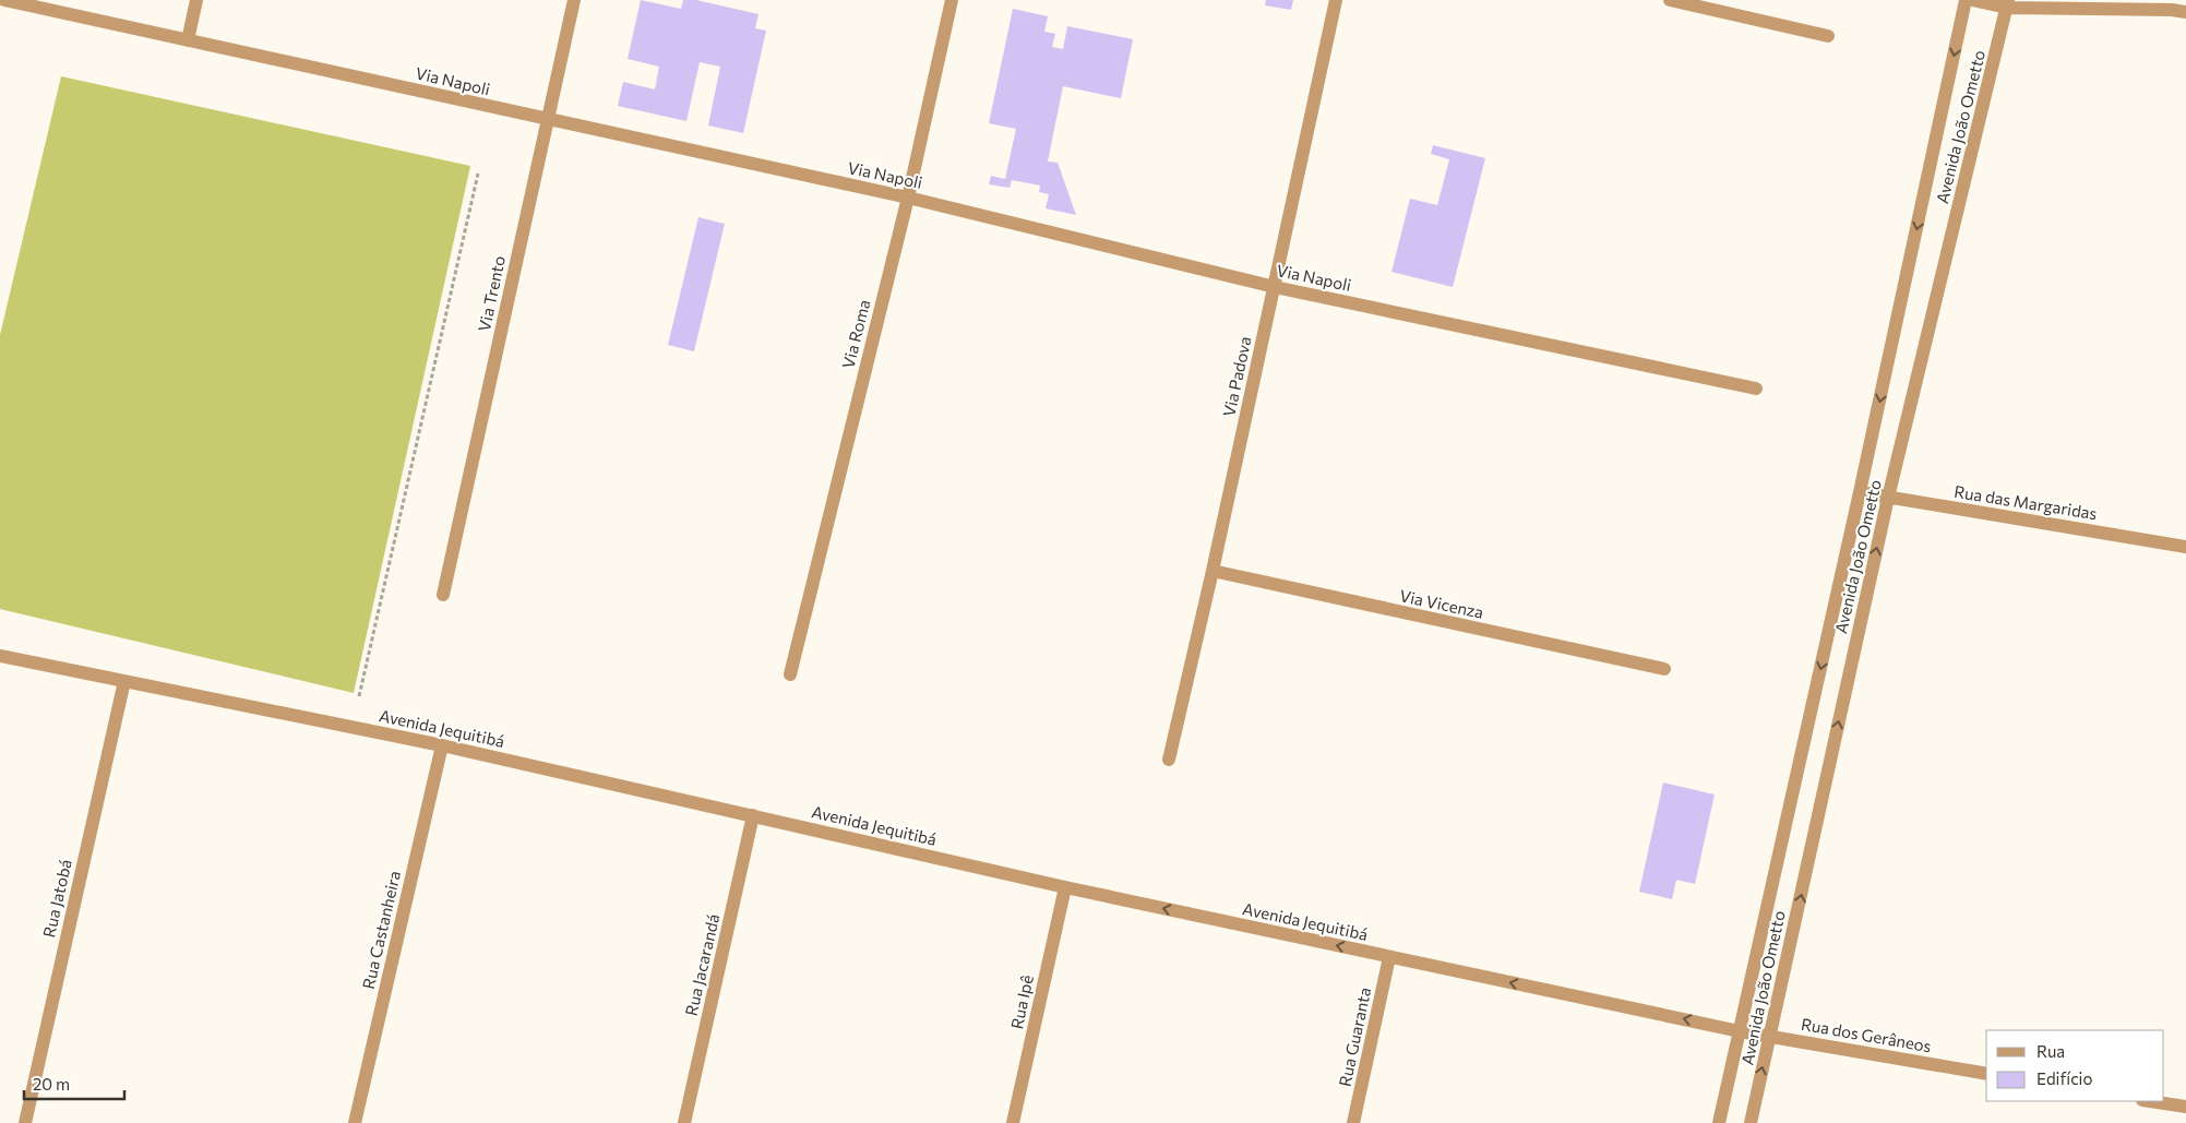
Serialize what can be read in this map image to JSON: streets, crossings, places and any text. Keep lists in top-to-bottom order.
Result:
{
  "streets": {
    "street": [
      "Via Napoli",
      "Avenida João Ometto",
      "Via Trento",
      "Via Roma",
      "Via Padova",
      "Rua das Margaridas",
      "Via Vicenza",
      "Avenida Jequitibá",
      "Rua Jatobá",
      "Rua Castanheira",
      "Rua Jacarandá",
      "Rua Ipê",
      "Rua dos Gerâneos",
      "Rua Guaranta"
    ]
  },
  "crossings": [
    ["Via Napoli", "Via Trento"],
    ["Via Napoli", "Via Roma"],
    ["Via Napoli", "Via Padova"],
    ["Avenida João Ometto", "Rua das Margaridas"],
    ["Avenida João Ometto", "Avenida Jequitibá"],
    ["Avenida João Ometto", "Rua dos Gerâneos"],
    ["Via Padova", "Via Vicenza"],
    ["Avenida Jequitibá", "Rua Jatobá"],
    ["Avenida Jequitibá", "Rua Castanheira"],
    ["Avenida Jequitibá", "Rua Jacarandá"],
    ["Avenida Jequitibá", "Rua Ipê"],
    ["Avenida Jequitibá", "Rua dos Gerâneos"],
    ["Avenida Jequitibá", "Rua Guaranta"]
  ],
  "one_way": ["Avenida Jequitibá"],
  "legend": ["Rua", "Edifício"],
  "scale_bar": "20 m"
}
